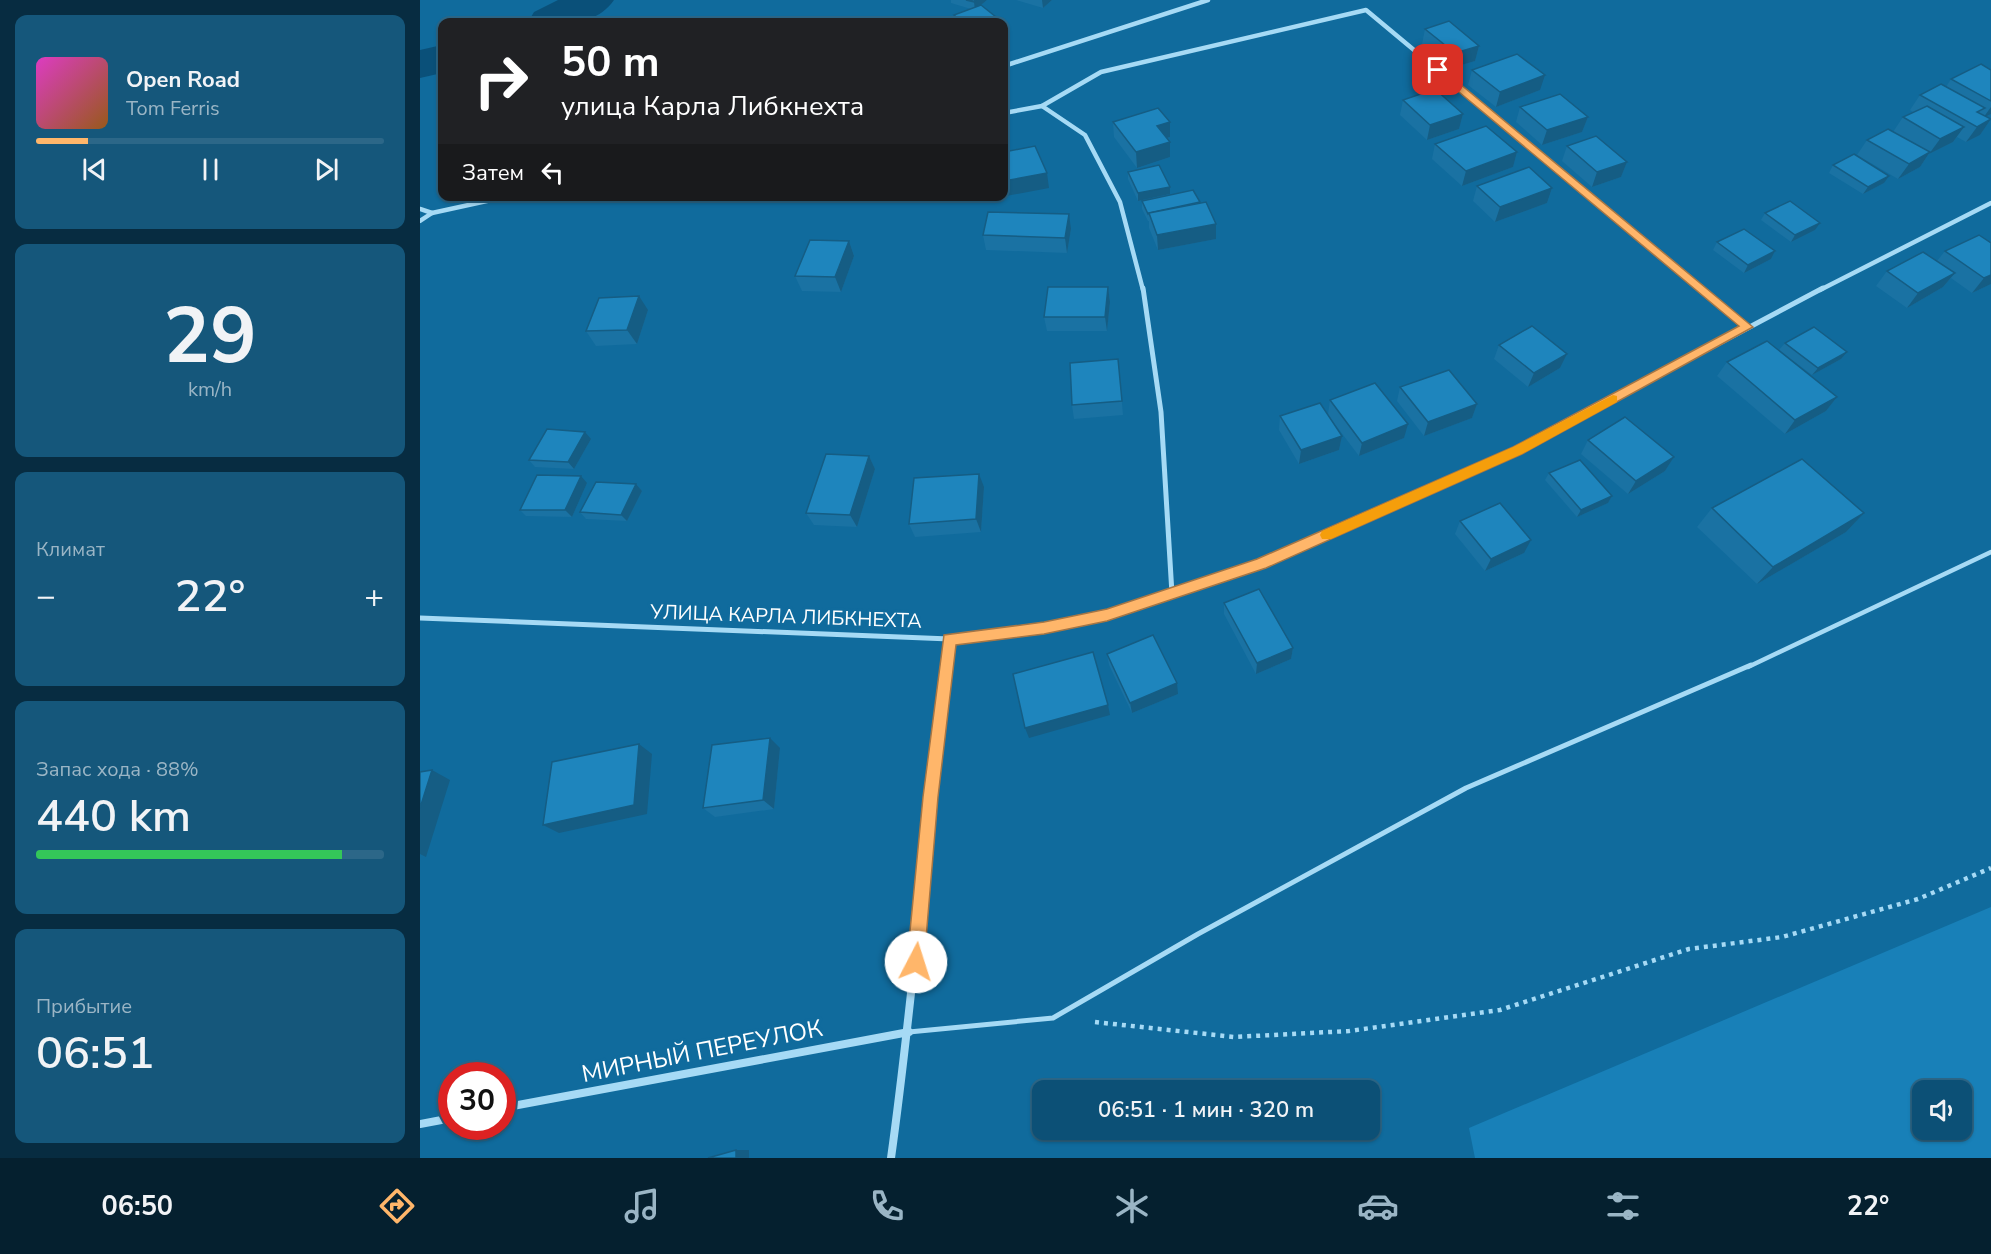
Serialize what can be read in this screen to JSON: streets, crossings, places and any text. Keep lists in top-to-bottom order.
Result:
{
  "streets": {
    "street": ["УЛИЦА КАРЛА ЛИБКНЕХТА", "МИРНЫЙ ПЕРЕУЛОК"]
  },
  "page": {
    "turn": ["50 m", "улица Карла Либкнехта"],
    "song": ["Open Road", "Tom Ferris"],
    "then": "Затем",
    "tile": [
      ["29", "km/h"],
      "Климат",
      ["Запас хода · 88%", "440 km"],
      ["Прибытие", "06:51"]
    ],
    "heat": ["−", "22°", "+"],
    "limit": "30",
    "trip": "06:51 · 1 мин · 320 m",
    "tabs": ["06:50", "22°"]
  }
}
